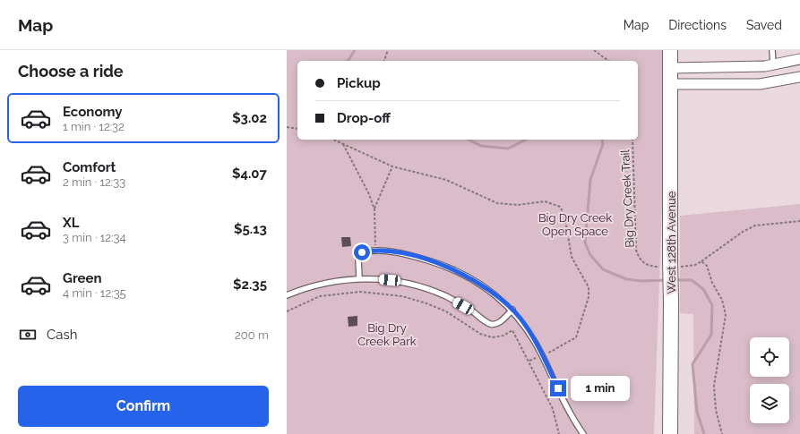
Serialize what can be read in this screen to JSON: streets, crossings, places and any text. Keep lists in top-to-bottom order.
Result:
{
  "streets": {
    "main road": ["West 128th Avenue"],
    "path": ["Big Dry Creek Trail"]
  },
  "crossings": [
    ["Big Dry Creek Trail", "West 128th Avenue"]
  ],
  "parks": ["Big Dry Creek Open Space", "Big Dry Creek Park"],
  "page": {
    "header": "Map",
    "nav": ["Map", "Directions", "Saved"],
    "heading": "Choose a ride",
    "banner": ["Pickup", "Drop-off"],
    "list": [
      {
        "name": "Economy",
        "note": "1 min · 12:32",
        "value": "$3.02"
      },
      {
        "name": "Comfort",
        "note": "2 min · 12:33",
        "value": "$4.07"
      },
      {
        "name": "XL",
        "note": "3 min · 12:34",
        "value": "$5.13"
      },
      {
        "name": "Green",
        "note": "4 min · 12:35",
        "value": "$2.35"
      }
    ],
    "pay": ["Cash", "200 m"],
    "bubble": "1 min",
    "buttons": "Confirm"
  }
}
